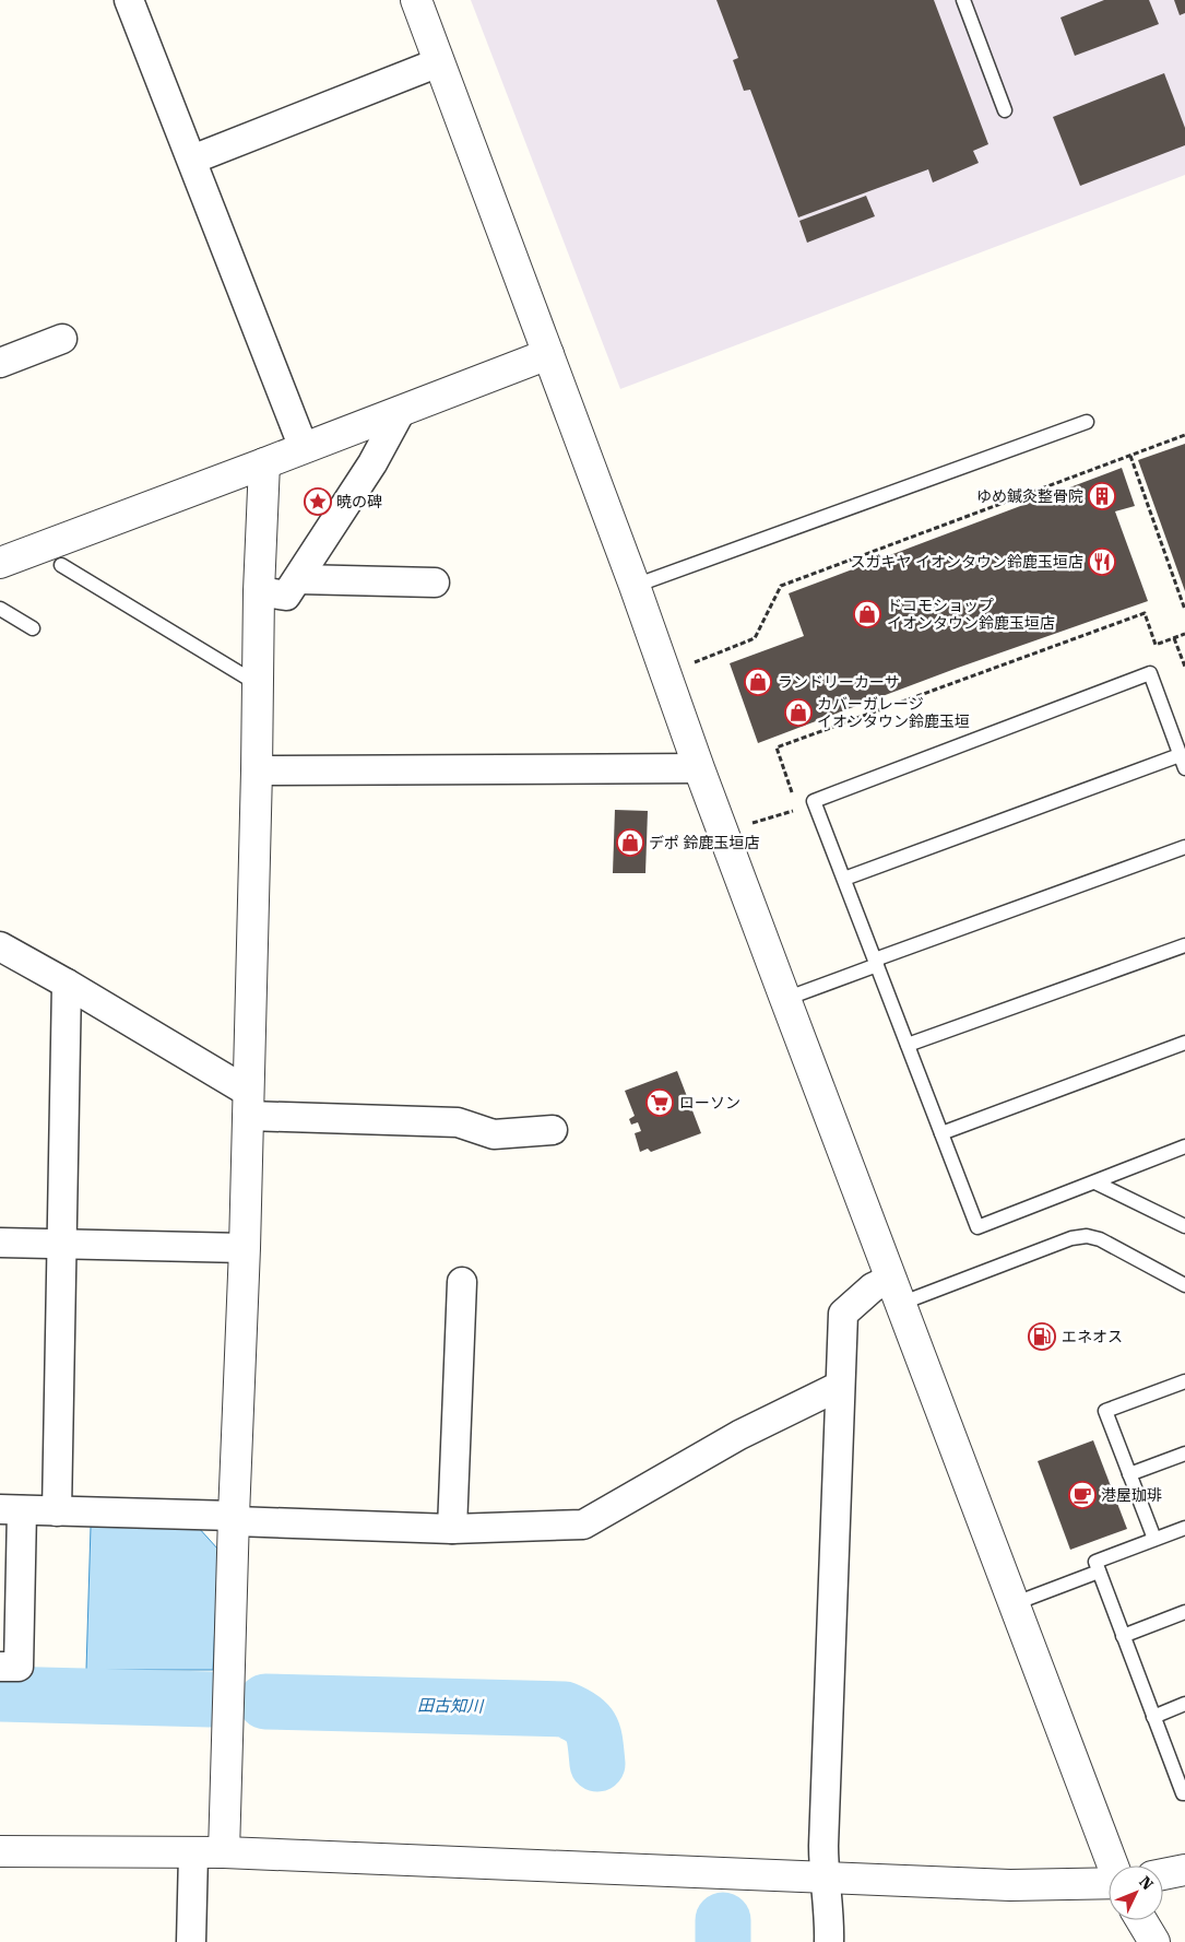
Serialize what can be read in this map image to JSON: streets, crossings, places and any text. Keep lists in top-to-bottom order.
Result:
{
  "water": ["田古知川"],
  "places": {
    "building": ["ゆめ鍼灸整骨院"],
    "place": ["暁の碑"],
    "restaurant": ["スガキヤ イオンタウン鈴鹿玉垣店"],
    "shop": [
      "ドコモショップ イオンタウン鈴鹿玉垣店",
      "ランドリーカーサ",
      "カバーガレージ イオンタウン鈴鹿玉垣",
      "デポ 鈴鹿玉垣店"
    ],
    "supermarket": ["ローソン"],
    "fuel station": ["エネオス"],
    "cafe": ["港屋珈琲"]
  },
  "north": "top right"
}
